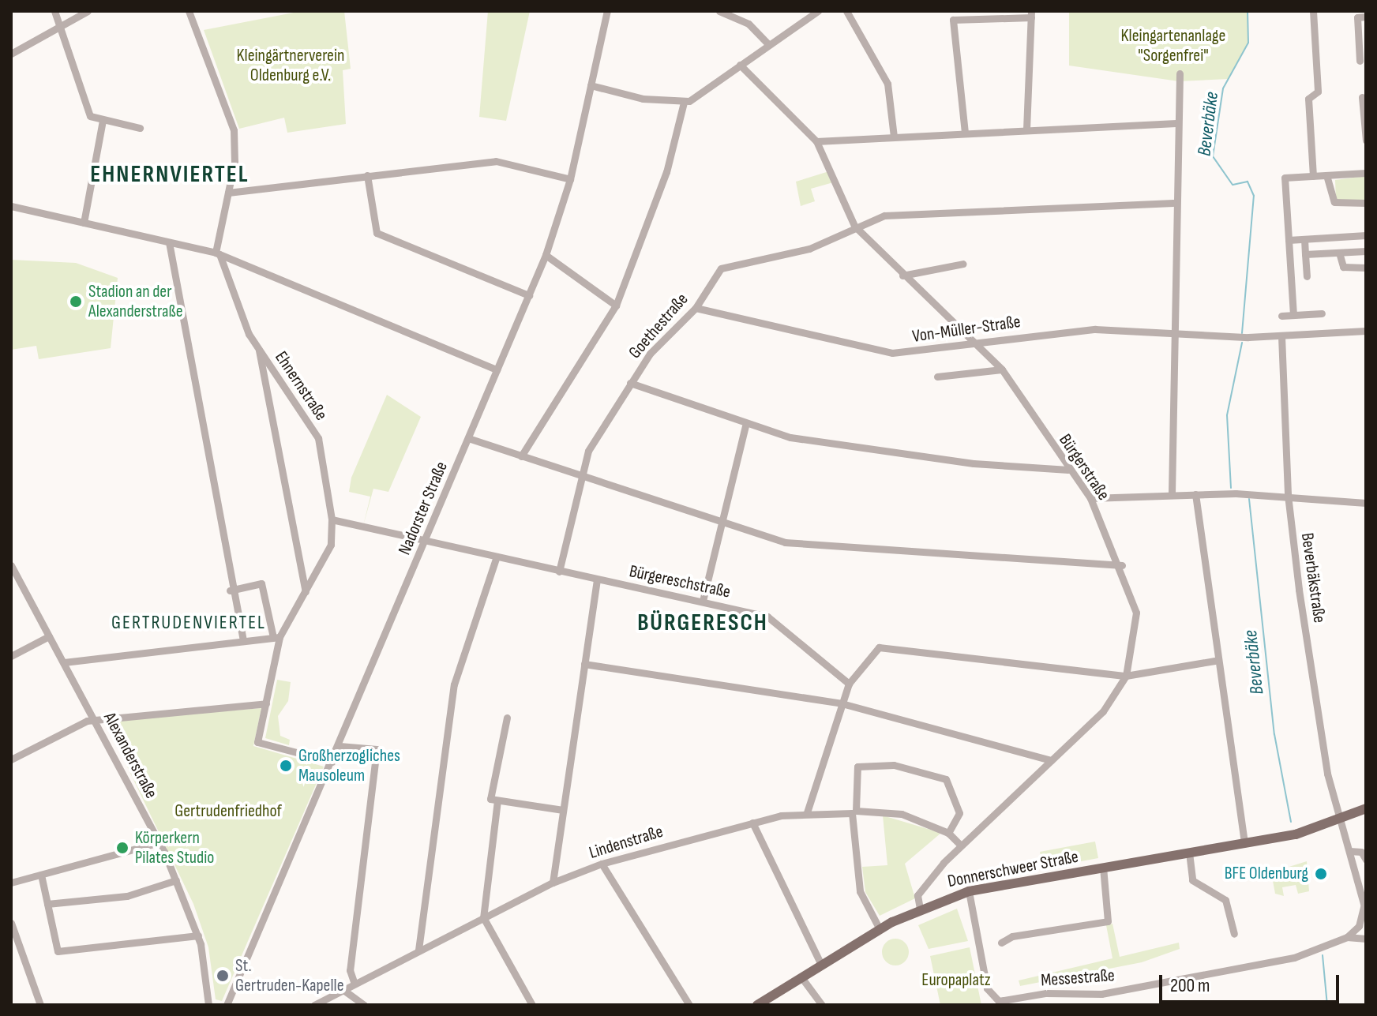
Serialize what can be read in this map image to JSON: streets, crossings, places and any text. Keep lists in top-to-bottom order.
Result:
{
  "streets": {
    "main road": ["Donnerschweer Straße"],
    "street": [
      "Goethestraße",
      "Von-Müller-Straße",
      "Ehnernstraße",
      "Bürgerstraße",
      "Nadorster Straße",
      "Beverbäkstraße",
      "Bürgereschstraße",
      "Alexanderstraße",
      "Lindenstraße",
      "Messestraße"
    ]
  },
  "crossings": [
    ["Goethestraße", "Von-Müller-Straße"],
    ["Goethestraße", "Bürgerstraße"],
    ["Goethestraße", "Bürgereschstraße"],
    ["Von-Müller-Straße", "Bürgerstraße"],
    ["Von-Müller-Straße", "Beverbäkstraße"],
    ["Ehnernstraße", "Nadorster Straße"],
    ["Ehnernstraße", "Bürgereschstraße"],
    ["Bürgerstraße", "Donnerschweer Straße"],
    ["Nadorster Straße", "Bürgereschstraße"],
    ["Beverbäkstraße", "Donnerschweer Straße"],
    ["Donnerschweer Straße", "Messestraße"]
  ],
  "districts": ["EHNERNVIERTEL", "GERTRUDENVIERTEL", "BÜRGERESCH"],
  "water": ["Beverbäke"],
  "parks": [
    "Kleingartenanlage \"Sorgenfrei\"",
    "Kleingärtnerverein Oldenburg e.V.",
    "Gertrudenfriedhof",
    "Europaplatz"
  ],
  "places": [
    "Stadion an der Alexanderstraße",
    "Großherzogliches Mausoleum",
    "Körperkern Pilates Studio",
    "BFE Oldenburg",
    "St. Gertruden-Kapelle"
  ],
  "scale_bar": "200 m"
}
